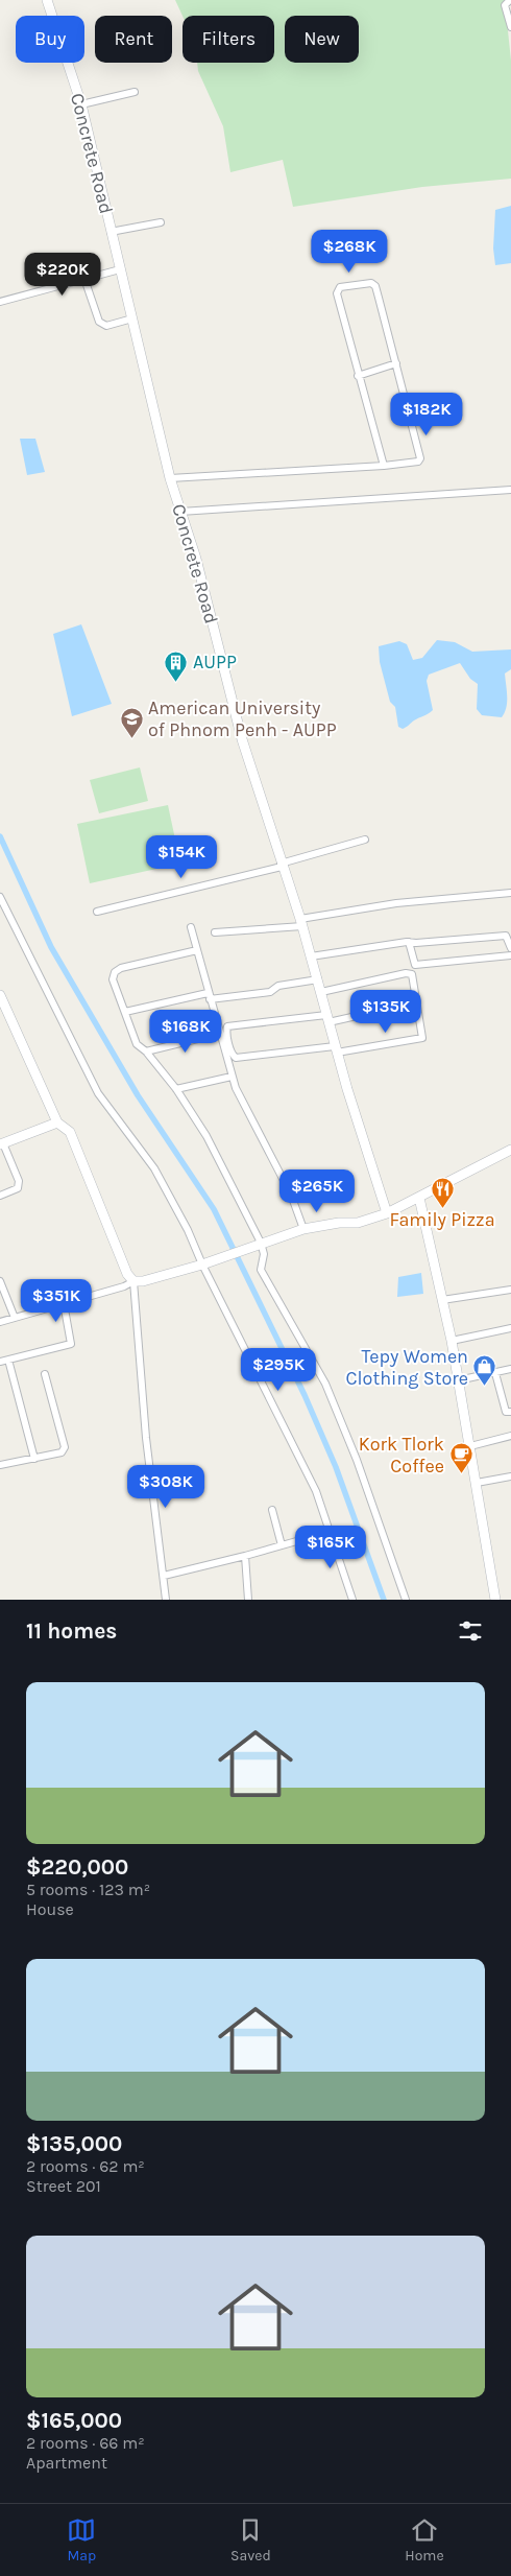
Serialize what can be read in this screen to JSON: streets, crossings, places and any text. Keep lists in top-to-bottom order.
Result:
{
  "streets": {
    "street": ["Concrete Road"]
  },
  "places": {
    "building": ["AUPP"],
    "school or university": ["American University of Phnom Penh - AUPP"],
    "restaurant": ["Family Pizza"],
    "shop": ["Tepy Women Clothing Store"],
    "cafe": ["Kork Tlork Coffee"]
  },
  "page": {
    "chip": [
      "Buy",
      "Rent",
      "Filters",
      "New"
    ],
    "price": [
      "$268K",
      "$220K",
      "$182K",
      "$154K",
      "$135K",
      "$168K",
      "$265K",
      "$351K",
      "$295K",
      "$308K",
      "$165K"
    ],
    "heading": "11 homes",
    "list": [
      {
        "name": "$220,000",
        "note": "5 rooms · 123 m² · House"
      },
      {
        "name": "$135,000",
        "note": "2 rooms · 62 m² · Street 201"
      },
      {
        "name": "$165,000",
        "note": "2 rooms · 66 m² · Apartment"
      }
    ],
    "tabs": ["Map", "Saved", "Home"]
  }
}
